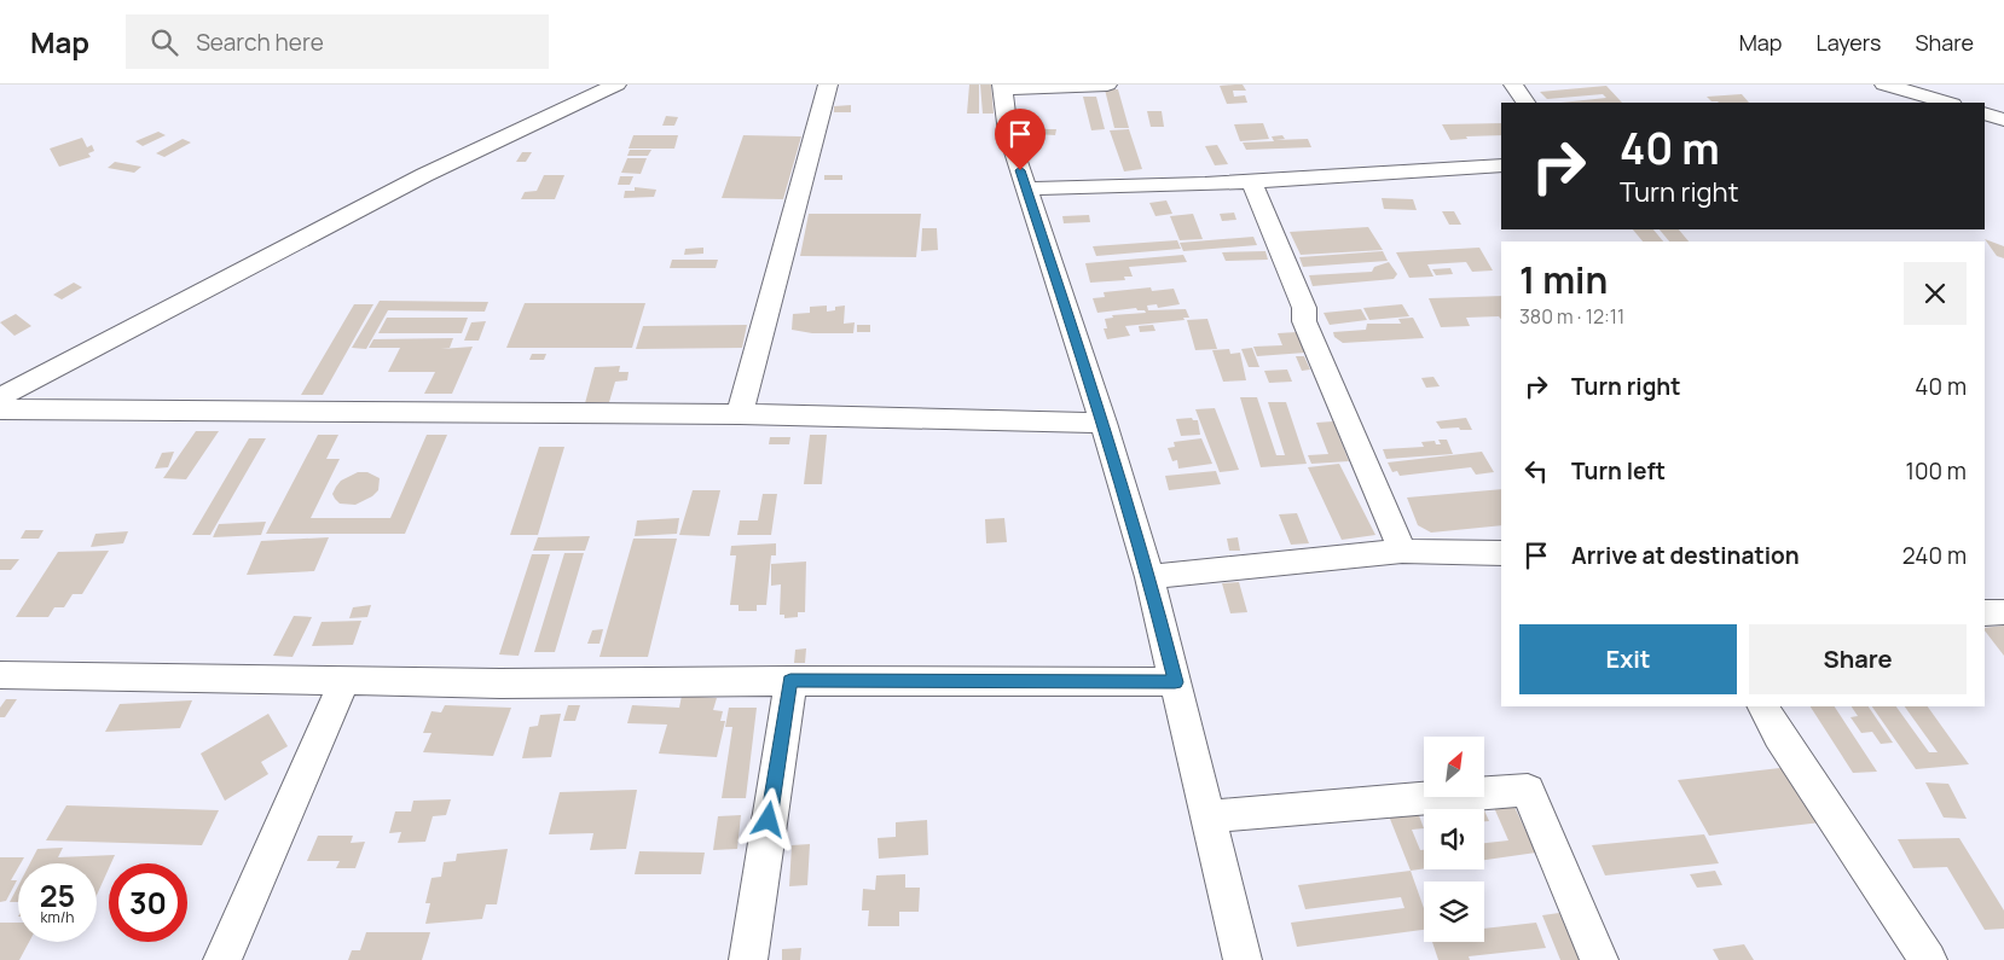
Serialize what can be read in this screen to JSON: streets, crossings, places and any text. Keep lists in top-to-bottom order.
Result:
{
  "north": "top right",
  "page": {
    "header": "Map",
    "search": "Search here",
    "nav": ["Map", "Layers", "Share"],
    "turn": ["40 m", "Turn right"],
    "heading": ["1 min", "380 m · 12:11"],
    "list": [
      {
        "name": "Turn right",
        "value": "40 m"
      },
      {
        "name": "Turn left",
        "value": "100 m"
      },
      {
        "name": "Arrive at destination",
        "value": "240 m"
      }
    ],
    "buttons": ["Exit", "Share"],
    "speed": "25 km/h",
    "limit": "30"
  }
}
